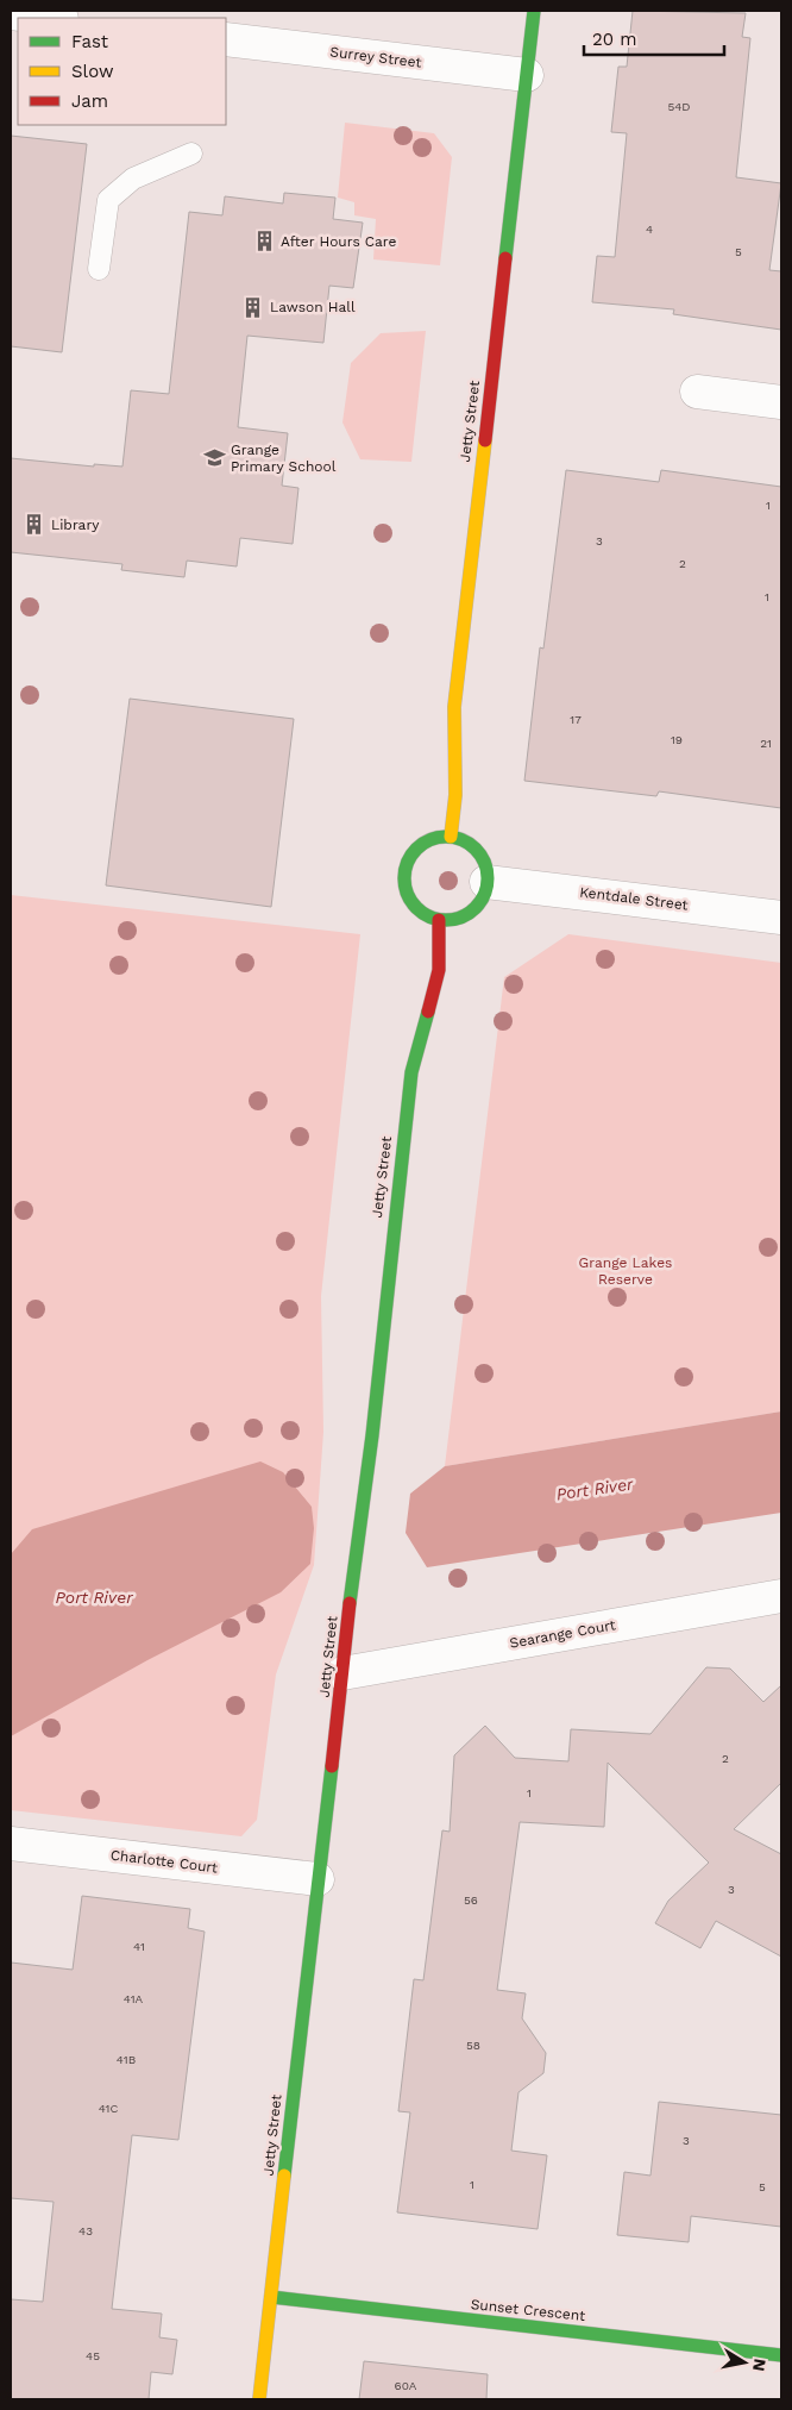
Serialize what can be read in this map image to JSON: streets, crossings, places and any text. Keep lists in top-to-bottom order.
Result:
{
  "streets": {
    "street": [
      "Surrey Street",
      "Jetty Street",
      "Kentdale Street",
      "Searange Court",
      "Charlotte Court",
      "Sunset Crescent"
    ]
  },
  "crossings": [
    ["Surrey Street", "Jetty Street"],
    ["Jetty Street", "Kentdale Street"],
    ["Jetty Street", "Searange Court"],
    ["Jetty Street", "Charlotte Court"],
    ["Jetty Street", "Sunset Crescent"]
  ],
  "water": ["Port River"],
  "parks": ["Grange Lakes Reserve"],
  "places": {
    "building": ["After Hours Care", "Lawson Hall", "Library"],
    "school or university": ["Grange Primary School"]
  },
  "house_numbers": [
    "54D",
    "4",
    "5",
    "1",
    "3",
    "2",
    "1",
    "17",
    "19",
    "21",
    "2",
    "1",
    "3",
    "56",
    "41",
    "41A",
    "58",
    "41B",
    "41C",
    "3",
    "1",
    "5",
    "43",
    "45",
    "60A"
  ],
  "legend": ["Fast", "Slow", "Jam"],
  "scale_bar": "20 m",
  "north": "right"
}
